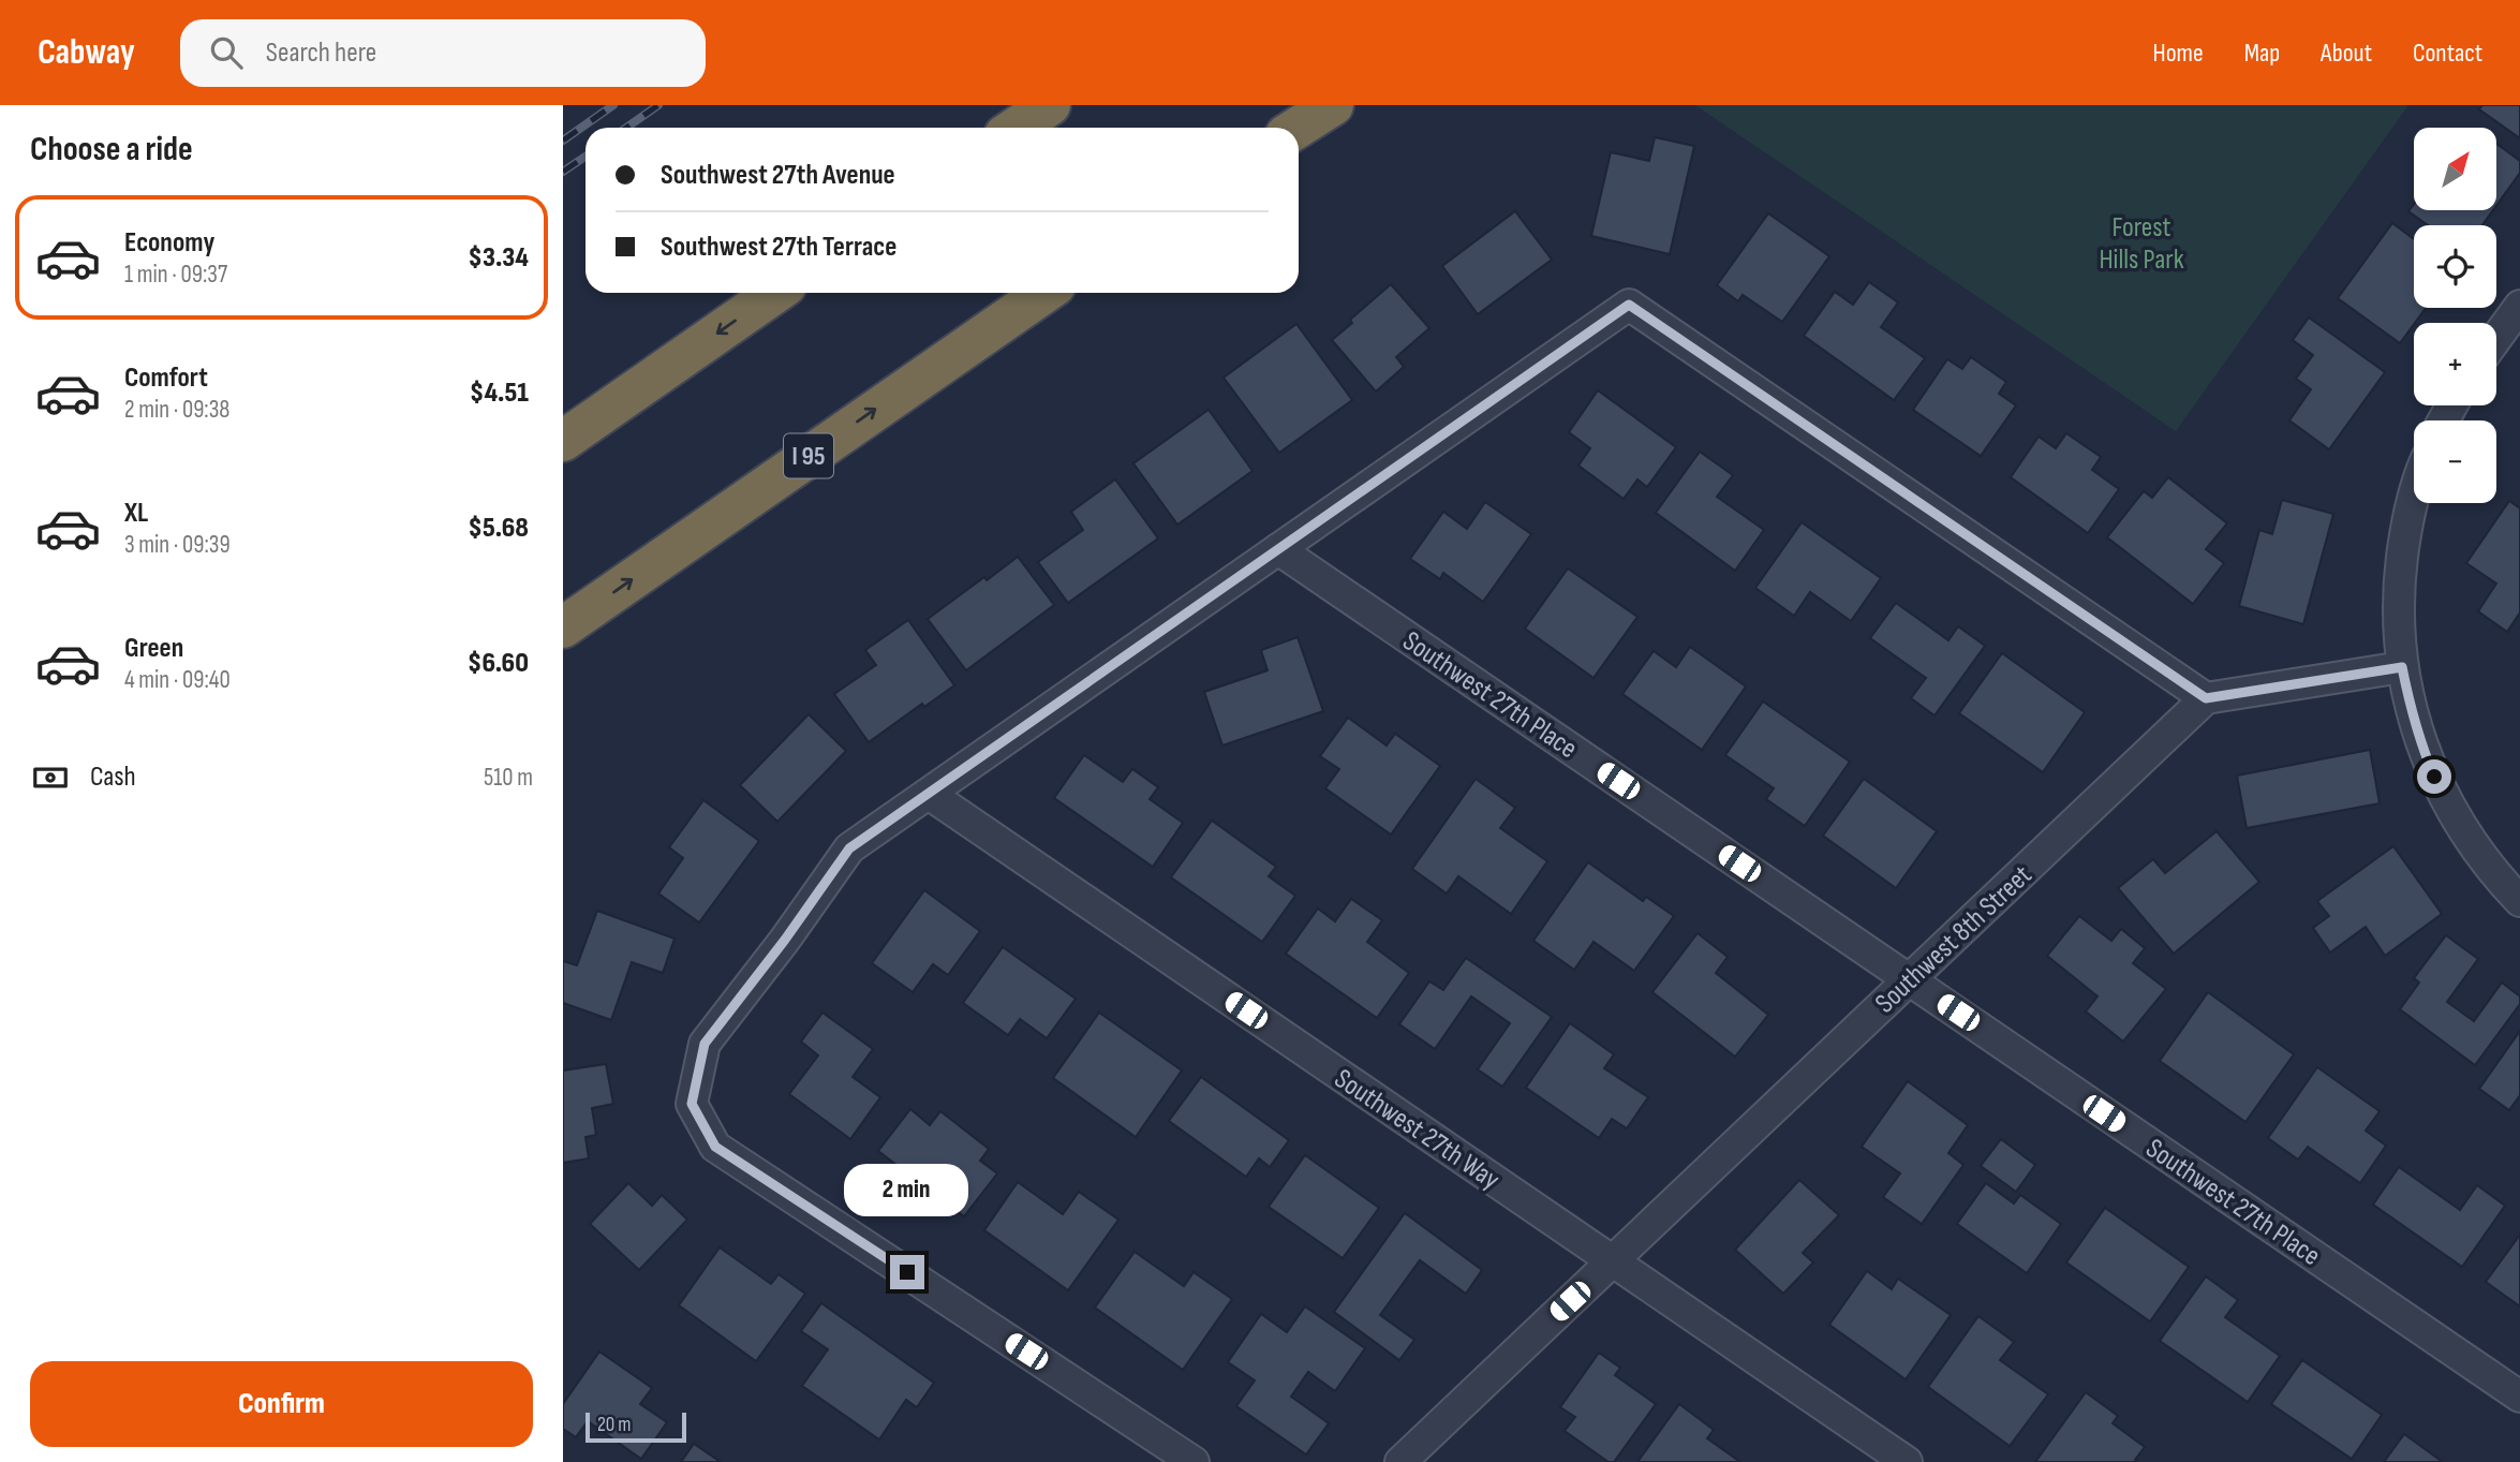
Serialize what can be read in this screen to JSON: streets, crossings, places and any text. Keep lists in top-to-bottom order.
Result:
{
  "streets": {
    "highway": ["I 95"],
    "street": ["Southwest 27th Place", "Southwest 8th Street", "Southwest 27th Way"]
  },
  "crossings": [
    ["Southwest 27th Place", "Southwest 8th Street"],
    ["Southwest 8th Street", "Southwest 27th Way"]
  ],
  "parks": ["Forest Hills Park"],
  "scale_bar": "20 m",
  "north": "top right",
  "page": {
    "header": "Cabway",
    "search": "Search here",
    "nav": [
      "Home",
      "Map",
      "About",
      "Contact"
    ],
    "heading": "Choose a ride",
    "map_buttons": ["+", "−"],
    "banner": ["Southwest 27th Avenue", "Southwest 27th Terrace"],
    "list": [
      {
        "name": "Economy",
        "note": "1 min · 09:37",
        "value": "$3.34"
      },
      {
        "name": "Comfort",
        "note": "2 min · 09:38",
        "value": "$4.51"
      },
      {
        "name": "XL",
        "note": "3 min · 09:39",
        "value": "$5.68"
      },
      {
        "name": "Green",
        "note": "4 min · 09:40",
        "value": "$6.60"
      }
    ],
    "pay": ["Cash", "510 m"],
    "bubble": "2 min",
    "buttons": "Confirm",
    "scale": "20 m"
  }
}
